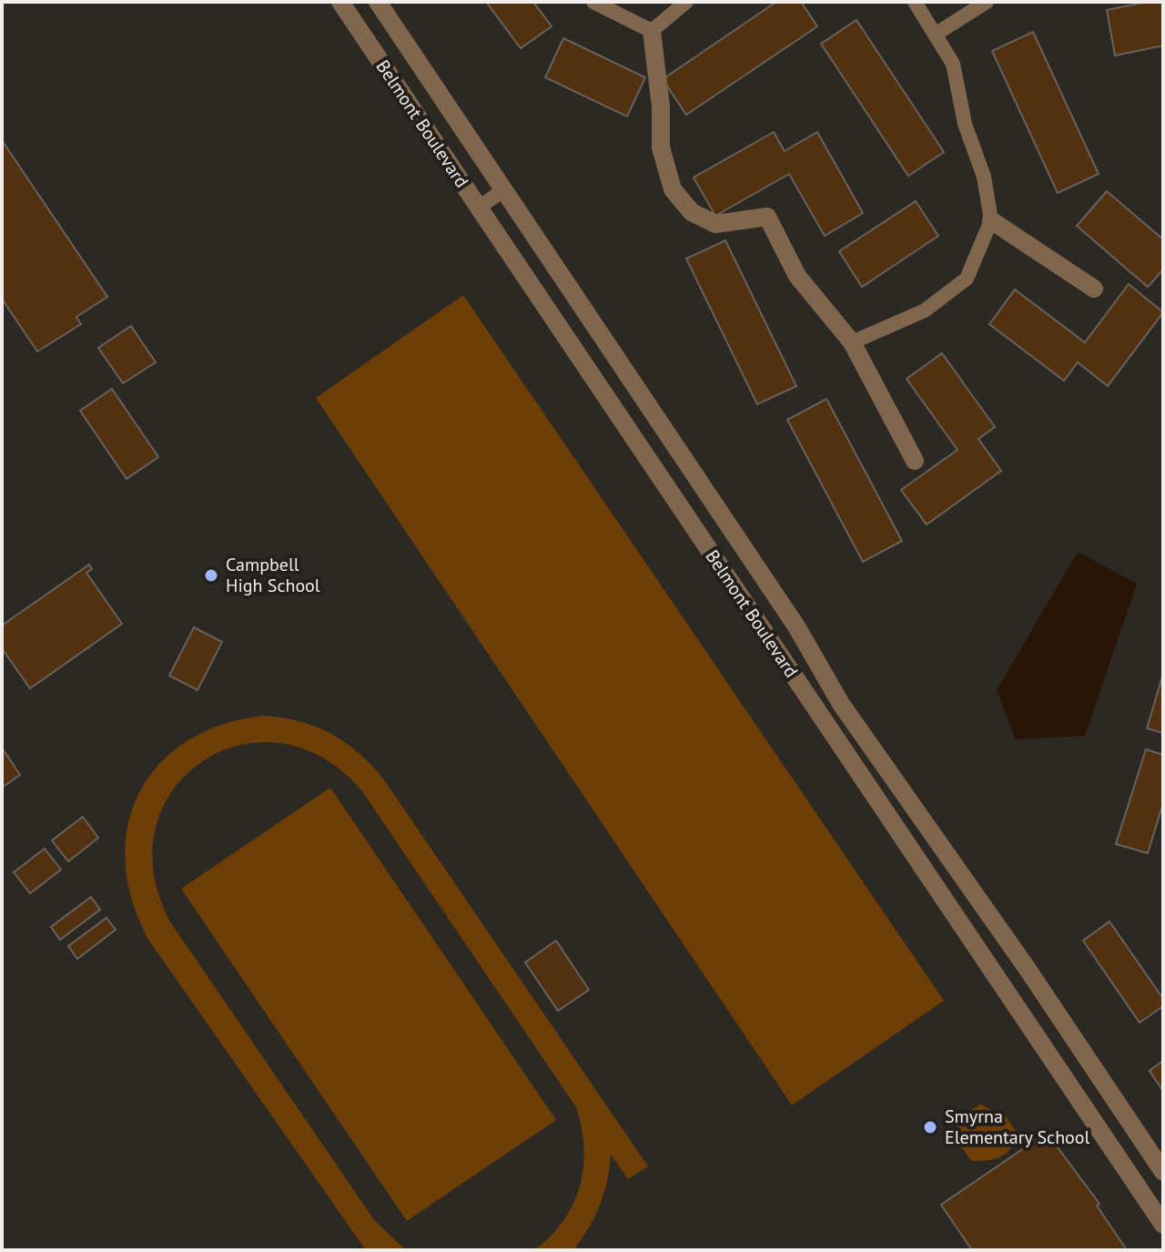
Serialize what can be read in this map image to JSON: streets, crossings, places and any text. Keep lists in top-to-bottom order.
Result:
{
  "streets": {
    "street": ["Belmont Boulevard"]
  },
  "places": ["Campbell High School", "Smyrna Elementary School"]
}
